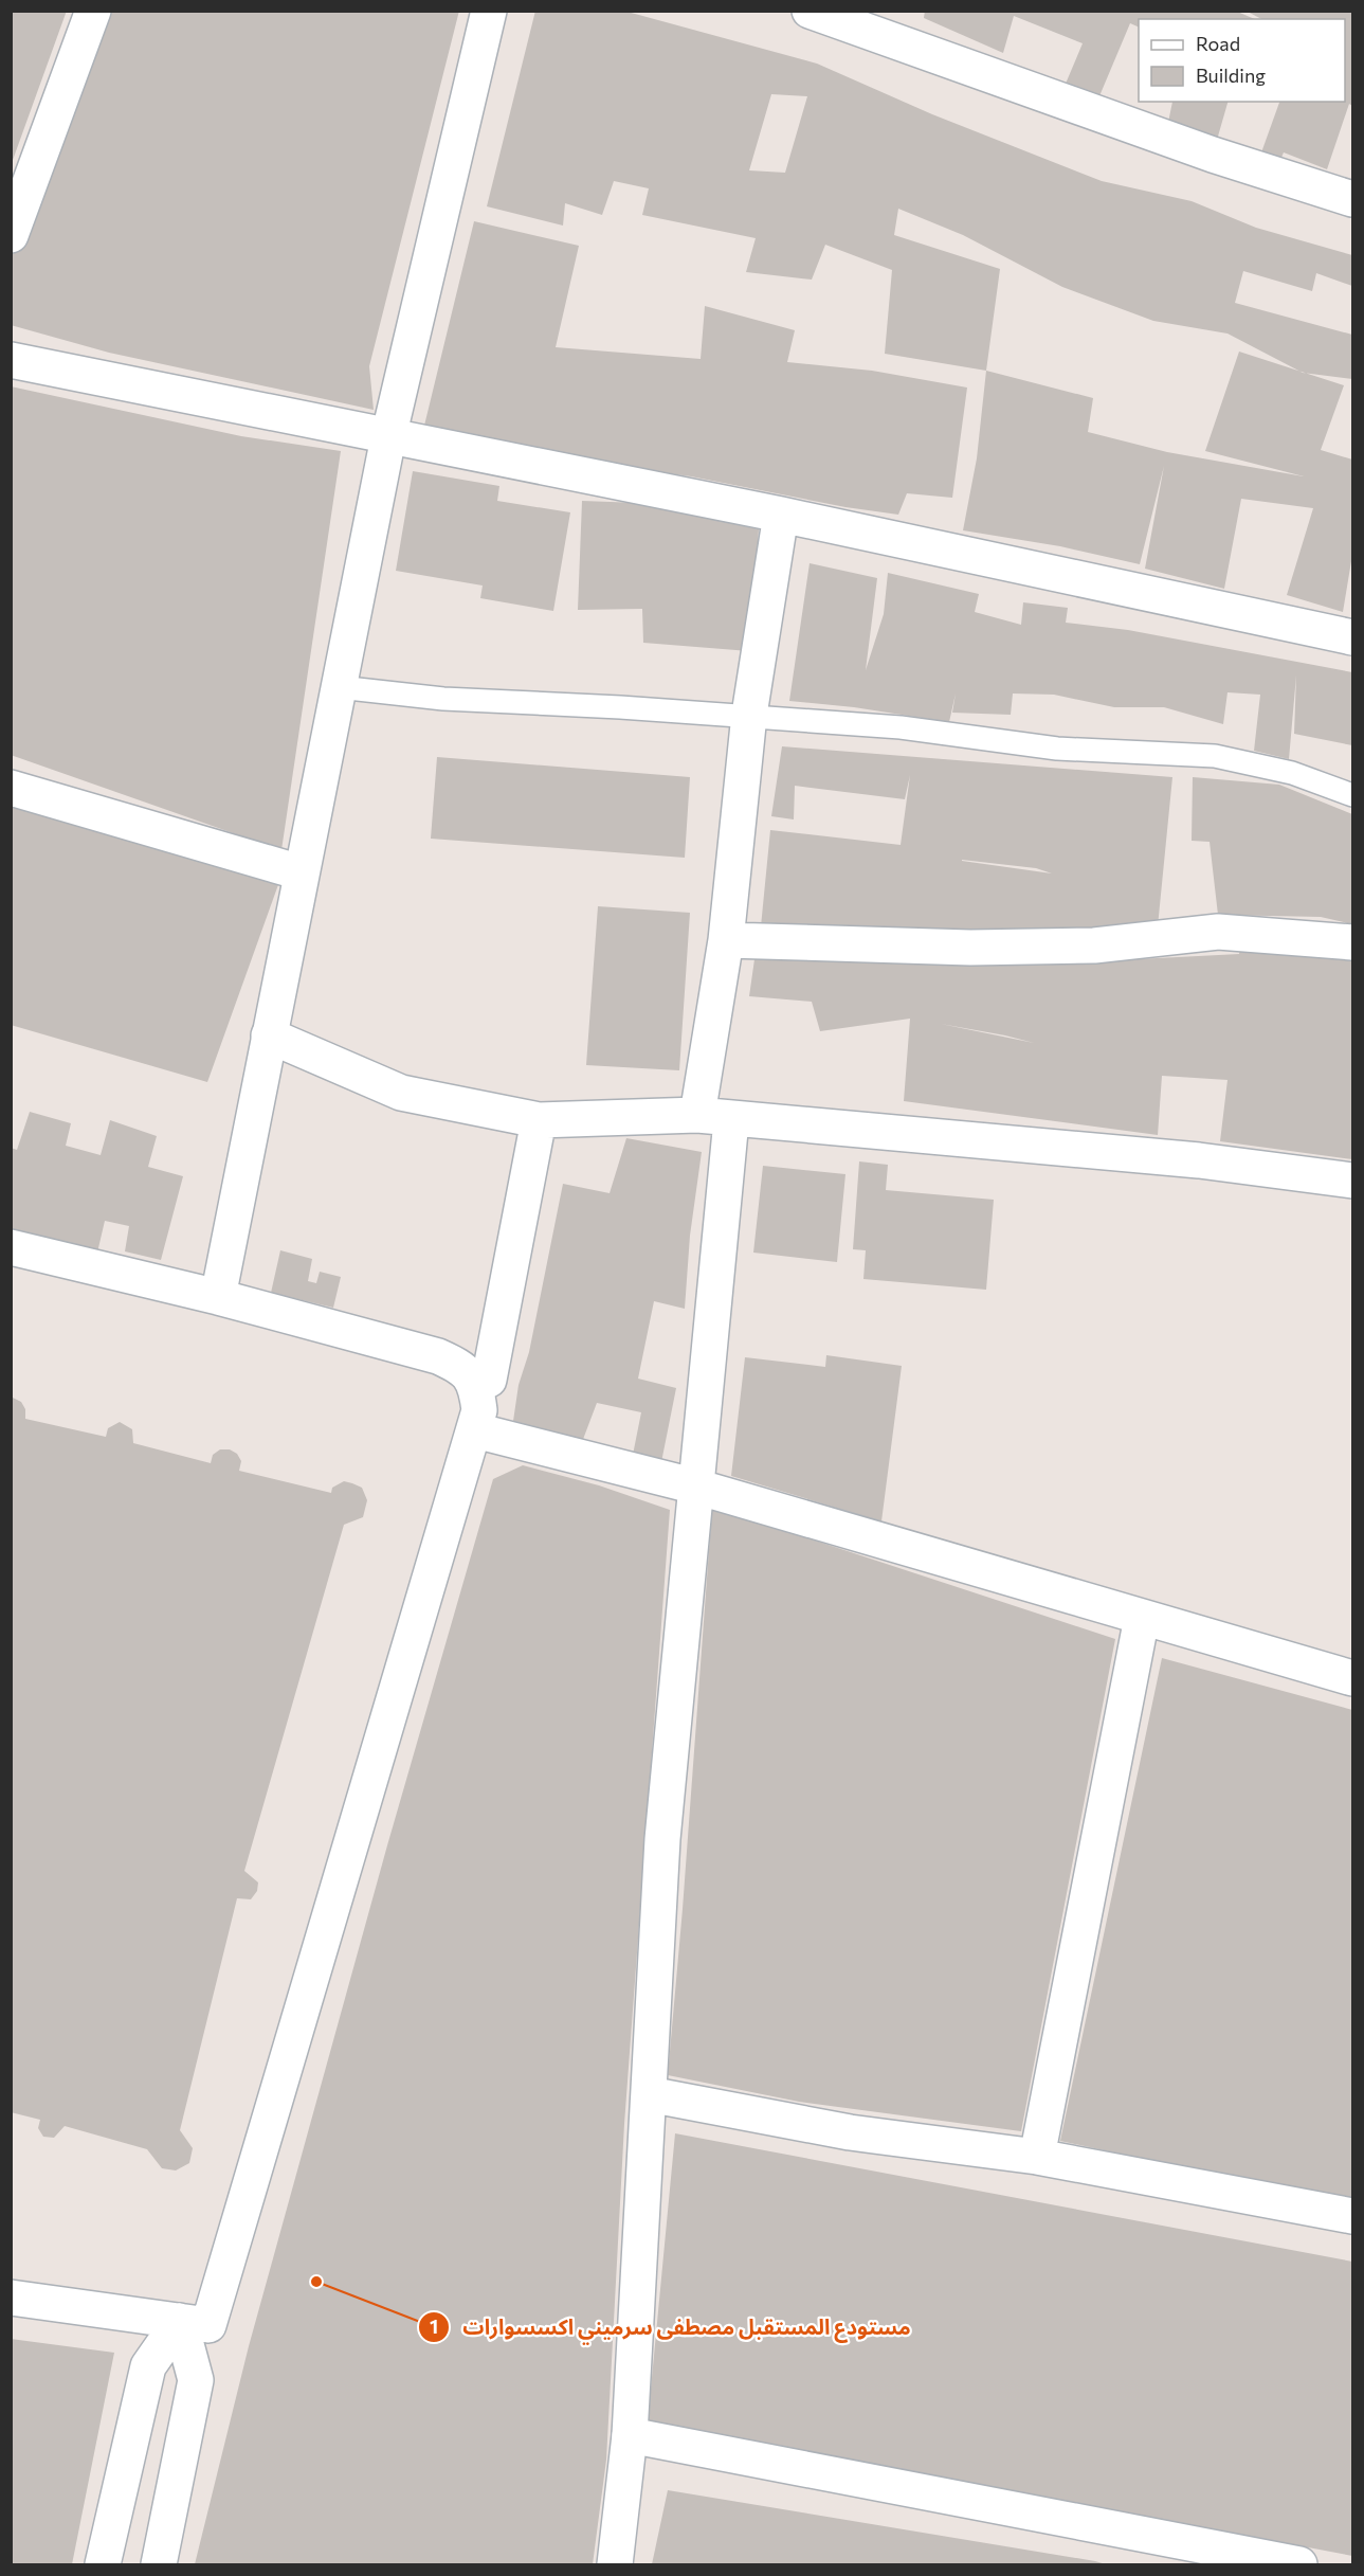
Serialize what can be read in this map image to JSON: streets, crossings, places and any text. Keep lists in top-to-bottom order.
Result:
{
  "places": ["مستودع المستقبل مصطفى سرميني اكسسوارات"],
  "legend": ["Road", "Building"]
}
